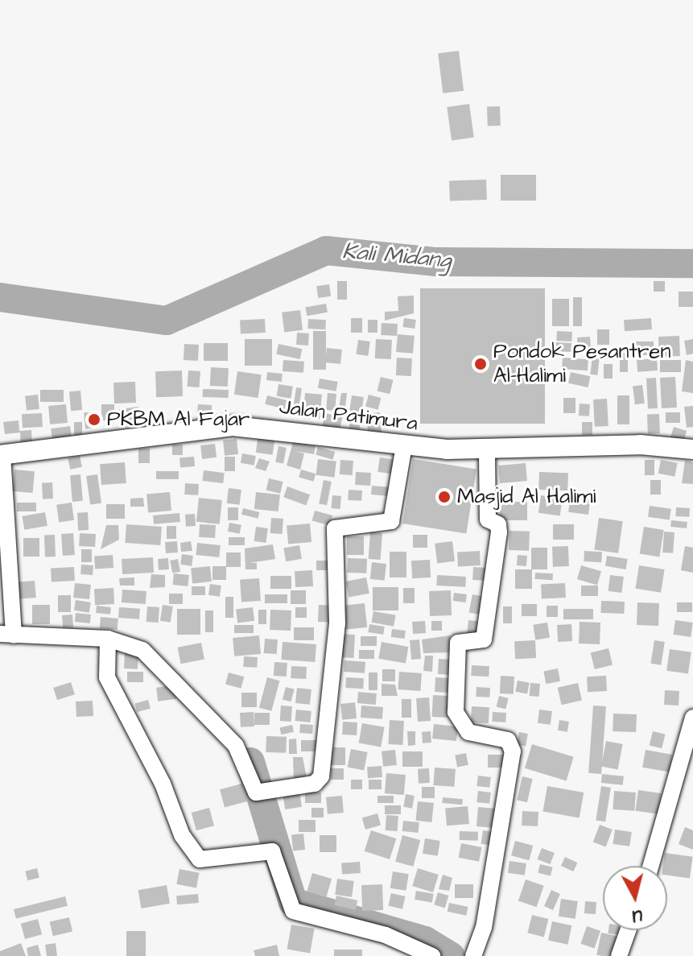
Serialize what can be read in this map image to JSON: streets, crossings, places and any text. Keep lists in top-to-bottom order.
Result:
{
  "streets": {
    "street": ["Jalan Patimura"]
  },
  "water": ["Kali Midang"],
  "places": ["Pondok Pesantren Al-Halimi", "PKBM Al Fajar", "Masjid Al Halimi"],
  "north": "bottom"
}
